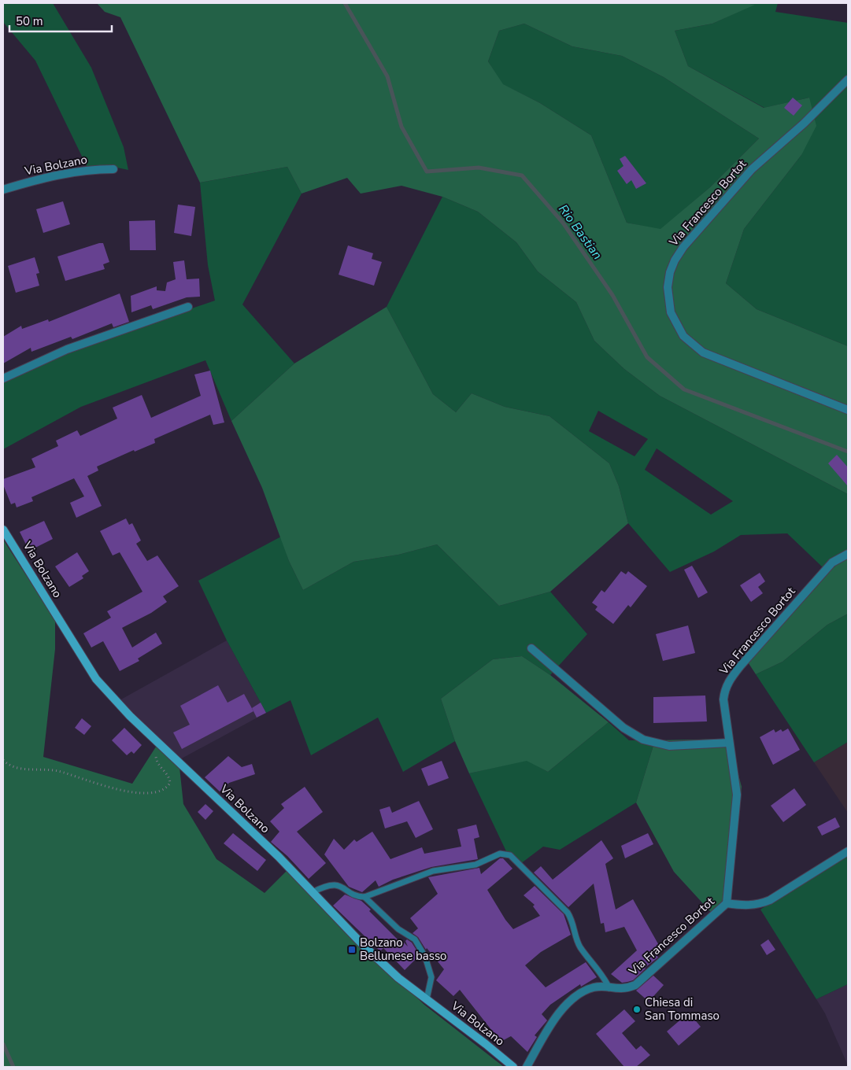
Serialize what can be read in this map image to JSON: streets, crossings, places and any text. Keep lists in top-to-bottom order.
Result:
{
  "streets": {
    "street": ["Via Bolzano", "Via Francesco Bortot"]
  },
  "water": ["Rio Bastian"],
  "places": {
    "transit": ["Bolzano Bellunese basso"],
    "other": ["Chiesa di San Tommaso"]
  },
  "scale_bar": "50 m"
}
